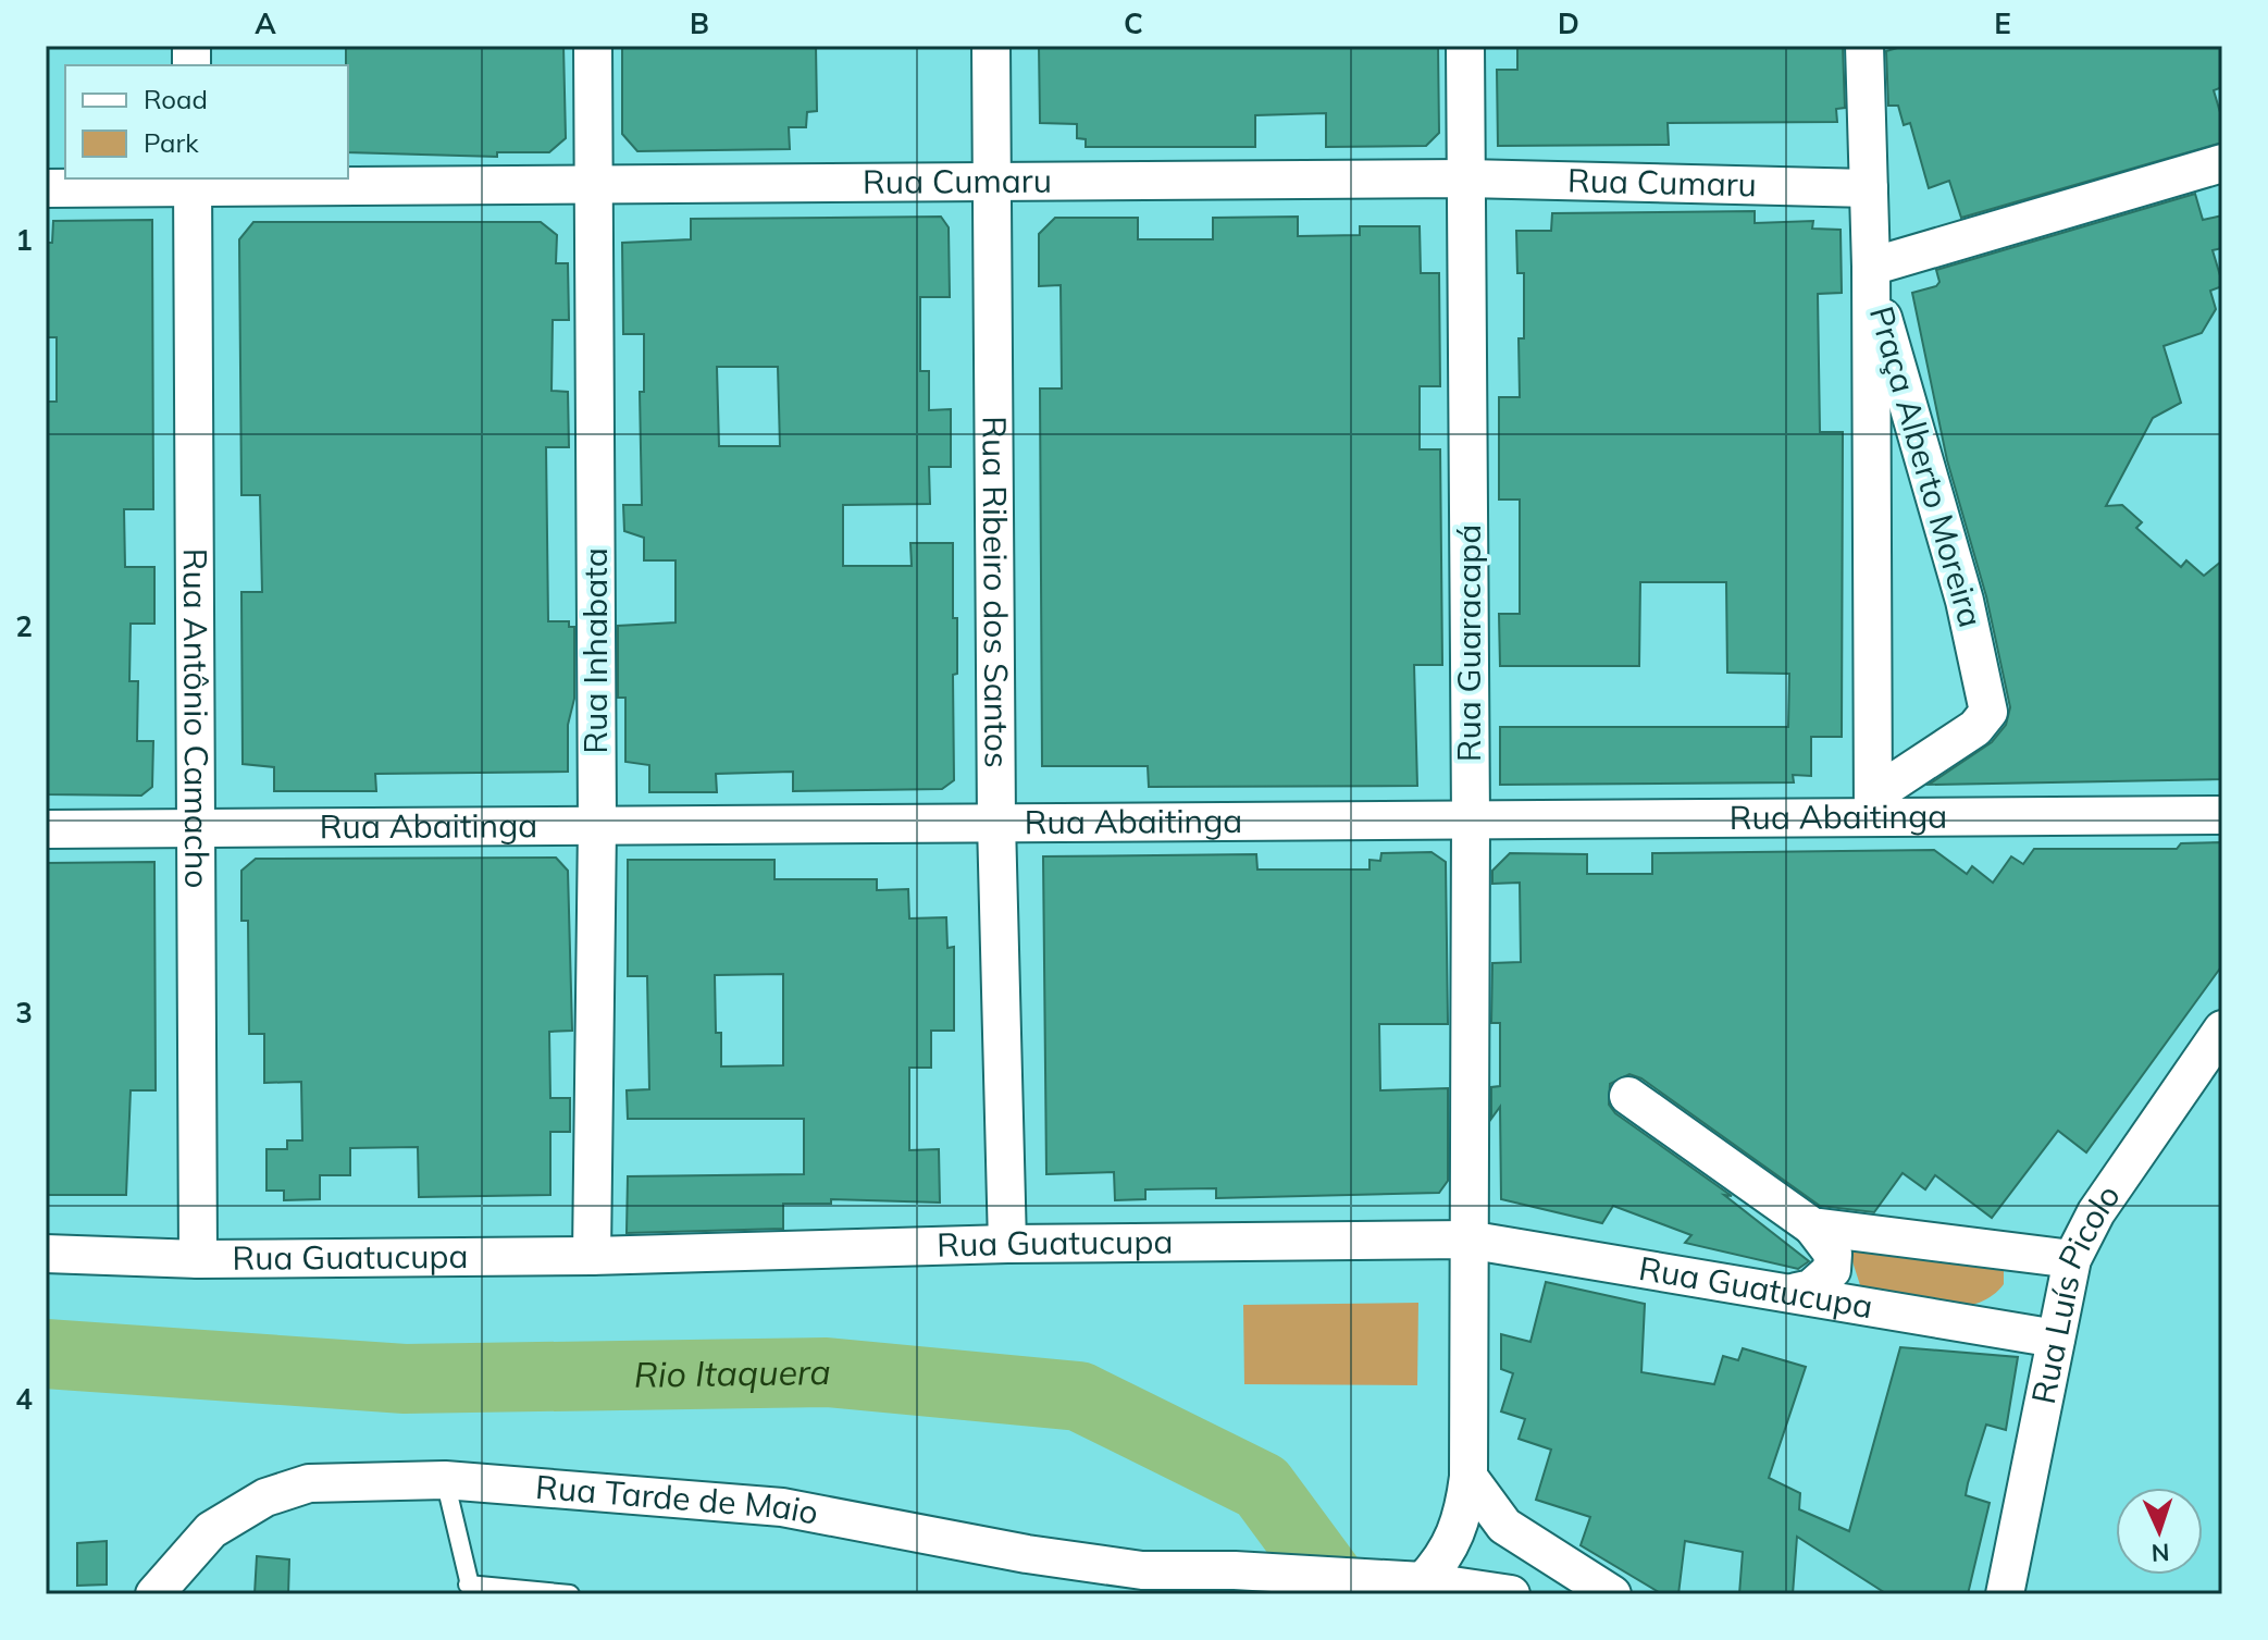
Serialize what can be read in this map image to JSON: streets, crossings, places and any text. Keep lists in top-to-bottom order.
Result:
{
  "streets": {
    "street": [
      "Rua Cumaru",
      "Praça Alberto Moreira",
      "Rua Ribeiro dos Santos",
      "Rua Guaracapá",
      "Rua Inhabata",
      "Rua Antônio Camacho",
      "Rua Abaitinga",
      "Rua Guatucupa",
      "Rua Luís Picolo",
      "Rua Tarde de Maio"
    ]
  },
  "crossings": [
    ["Rua Cumaru", "Rua Ribeiro dos Santos"],
    ["Rua Cumaru", "Rua Guaracapá"],
    ["Rua Cumaru", "Rua Inhabata"],
    ["Rua Cumaru", "Rua Antônio Camacho"],
    ["Praça Alberto Moreira", "Rua Abaitinga"],
    ["Rua Ribeiro dos Santos", "Rua Abaitinga"],
    ["Rua Ribeiro dos Santos", "Rua Guatucupa"],
    ["Rua Guaracapá", "Rua Abaitinga"],
    ["Rua Guaracapá", "Rua Guatucupa"],
    ["Rua Guaracapá", "Rua Tarde de Maio"],
    ["Rua Inhabata", "Rua Abaitinga"],
    ["Rua Inhabata", "Rua Guatucupa"],
    ["Rua Antônio Camacho", "Rua Abaitinga"],
    ["Rua Antônio Camacho", "Rua Guatucupa"],
    ["Rua Guatucupa", "Rua Luís Picolo"]
  ],
  "water": ["Rio Itaquera"],
  "legend": ["Road", "Park"],
  "north": "bottom",
  "grid": {
    "columns": [
      "A",
      "B",
      "C",
      "D",
      "E"
    ],
    "rows": [
      "1",
      "2",
      "3",
      "4"
    ]
  }
}
